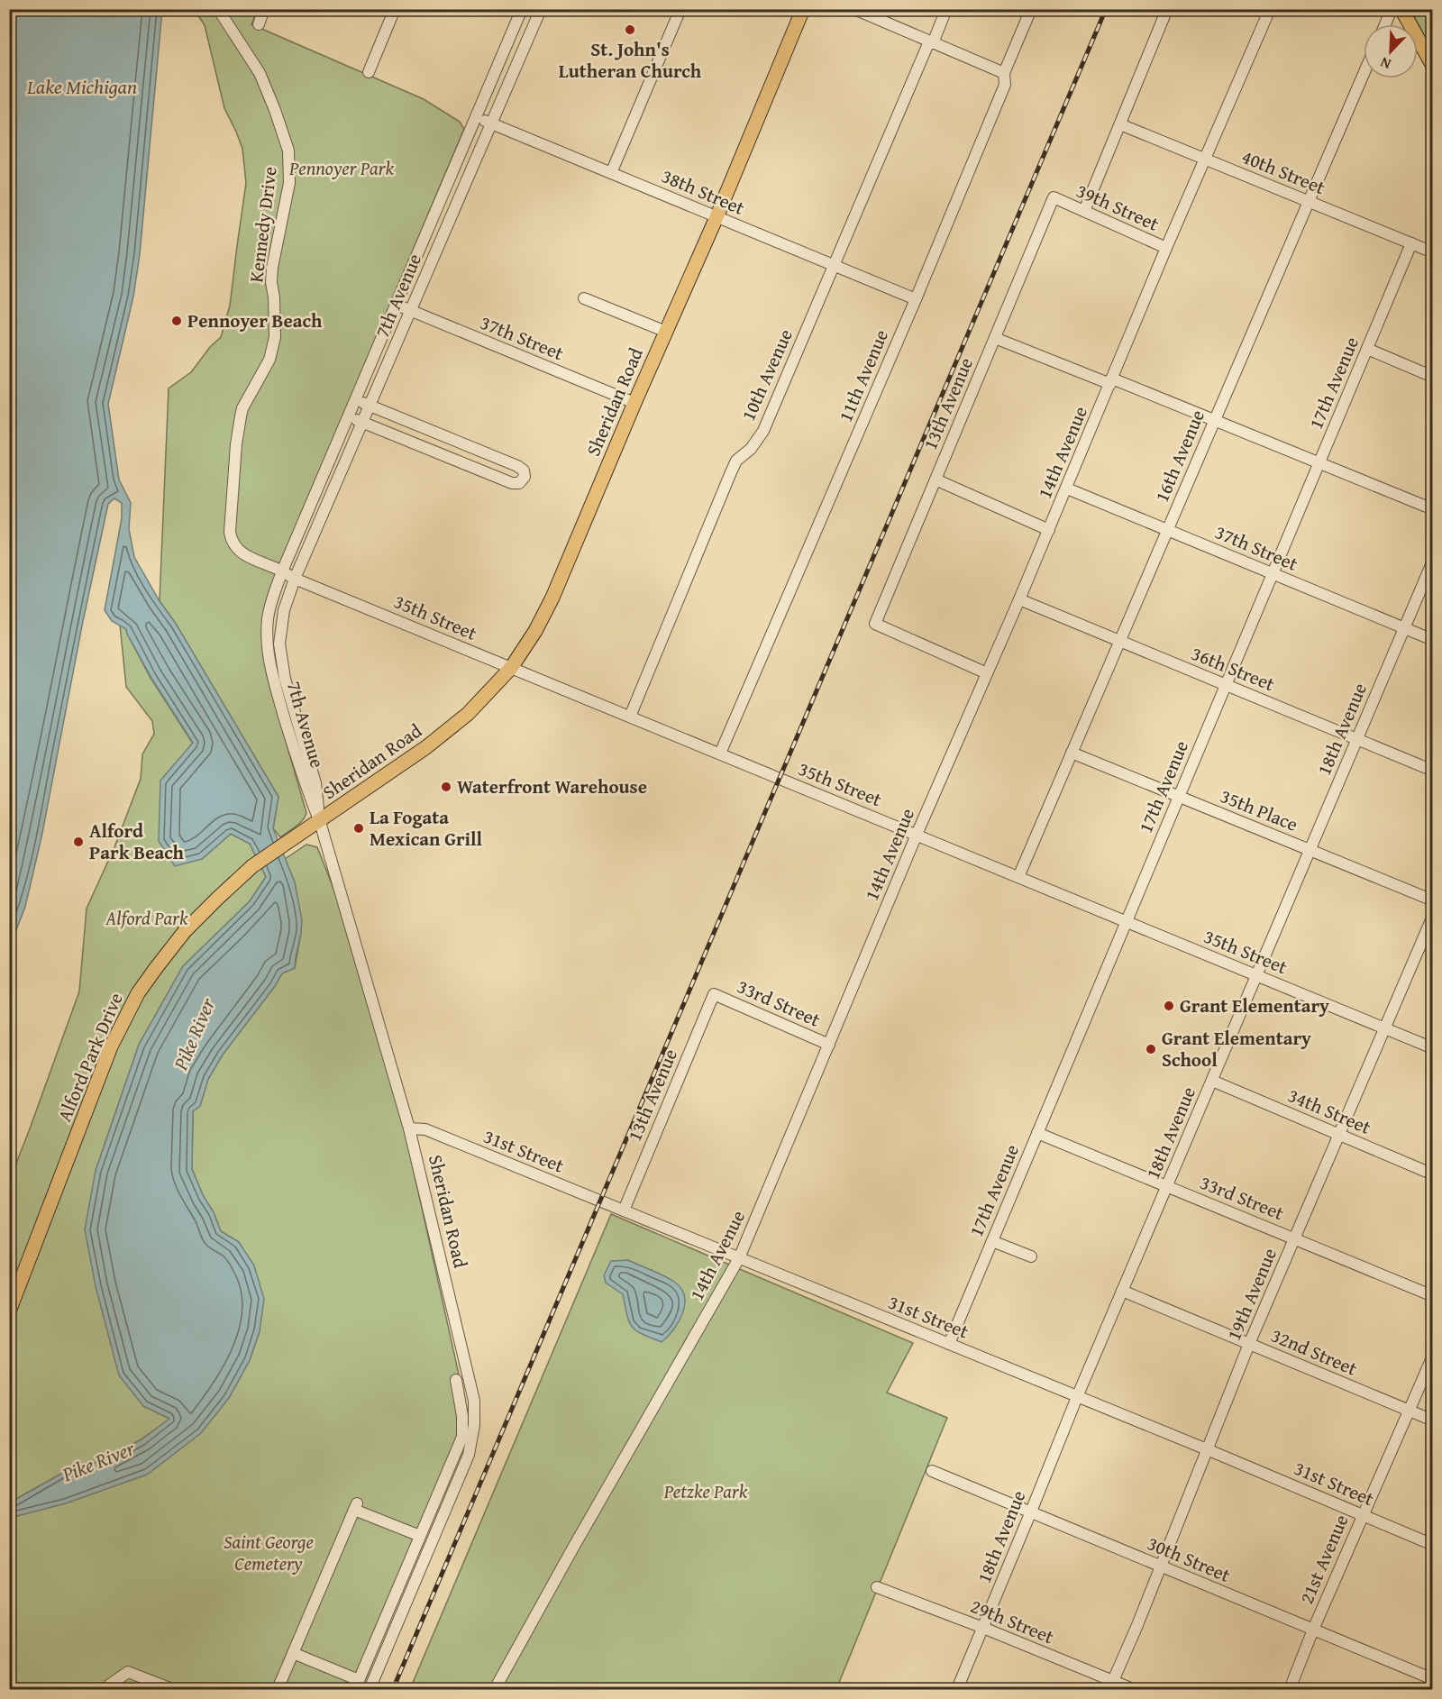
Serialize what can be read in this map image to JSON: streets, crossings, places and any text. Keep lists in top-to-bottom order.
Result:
{
  "streets": {
    "main road": ["Sheridan Road", "Alford Park Drive"],
    "street": [
      "40th Street",
      "38th Street",
      "39th Street",
      "Kennedy Drive",
      "7th Avenue",
      "37th Street",
      "10th Avenue",
      "11th Avenue",
      "17th Avenue",
      "13th Avenue",
      "14th Avenue",
      "16th Avenue",
      "35th Street",
      "36th Street",
      "18th Avenue",
      "35th Place",
      "33rd Street",
      "34th Street",
      "31st Street",
      "19th Avenue",
      "32nd Street",
      "30th Street",
      "21st Avenue",
      "29th Street"
    ]
  },
  "crossings": [
    ["40th Street", "17th Avenue"],
    ["40th Street", "14th Avenue"],
    ["40th Street", "16th Avenue"],
    ["38th Street", "7th Avenue"],
    ["38th Street", "10th Avenue"],
    ["38th Street", "11th Avenue"],
    ["38th Street", "Sheridan Road"],
    ["39th Street", "13th Avenue"],
    ["39th Street", "14th Avenue"],
    ["Kennedy Drive", "7th Avenue"],
    ["Kennedy Drive", "35th Street"],
    ["7th Avenue", "37th Street"],
    ["7th Avenue", "Sheridan Road"],
    ["7th Avenue", "35th Street"],
    ["7th Avenue", "Alford Park Drive"],
    ["37th Street", "17th Avenue"],
    ["37th Street", "Sheridan Road"],
    ["37th Street", "14th Avenue"],
    ["37th Street", "16th Avenue"],
    ["37th Street", "18th Avenue"],
    ["10th Avenue", "35th Street"],
    ["11th Avenue", "35th Street"],
    ["17th Avenue", "35th Street"],
    ["17th Avenue", "36th Street"],
    ["17th Avenue", "35th Place"],
    ["17th Avenue", "33rd Street"],
    ["17th Avenue", "31st Street"],
    ["Sheridan Road", "35th Street"],
    ["Sheridan Road", "Alford Park Drive"],
    ["Sheridan Road", "31st Street"],
    ["13th Avenue", "14th Avenue"],
    ["13th Avenue", "33rd Street"],
    ["13th Avenue", "31st Street"],
    ["14th Avenue", "35th Street"],
    ["14th Avenue", "36th Street"],
    ["14th Avenue", "33rd Street"],
    ["14th Avenue", "31st Street"],
    ["16th Avenue", "35th Street"],
    ["16th Avenue", "36th Street"],
    ["16th Avenue", "35th Place"],
    ["35th Street", "18th Avenue"],
    ["35th Street", "19th Avenue"],
    ["36th Street", "18th Avenue"],
    ["18th Avenue", "35th Place"],
    ["18th Avenue", "33rd Street"],
    ["18th Avenue", "34th Street"],
    ["18th Avenue", "31st Street"],
    ["18th Avenue", "32nd Street"],
    ["18th Avenue", "30th Street"],
    ["18th Avenue", "29th Street"],
    ["33rd Street", "19th Avenue"],
    ["34th Street", "19th Avenue"],
    ["31st Street", "19th Avenue"],
    ["31st Street", "21st Avenue"],
    ["19th Avenue", "32nd Street"],
    ["19th Avenue", "30th Street"],
    ["19th Avenue", "29th Street"],
    ["32nd Street", "21st Avenue"],
    ["30th Street", "21st Avenue"]
  ],
  "water": ["Lake Michigan", "Pike River"],
  "parks": [
    "Pennoyer Park",
    "Alford Park",
    "Petzke Park",
    "Saint George Cemetery"
  ],
  "places": [
    "St. John's Lutheran Church",
    "Pennoyer Beach",
    "Waterfront Warehouse",
    "La Fogata Mexican Grill",
    "Alford Park Beach",
    "Grant Elementary",
    "Grant Elementary School"
  ],
  "north": "bottom left"
}
